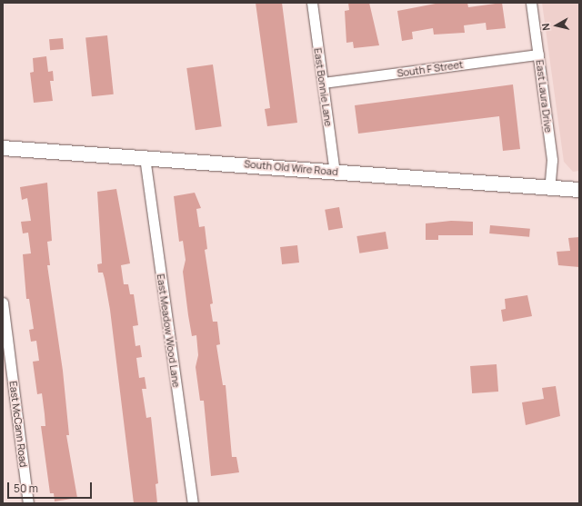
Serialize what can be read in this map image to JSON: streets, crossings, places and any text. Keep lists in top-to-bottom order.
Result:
{
  "streets": {
    "street": [
      "South F Street",
      "East Bonnie Lane",
      "East Laura Drive",
      "South Old Wire Road",
      "East Meadow Wood Lane",
      "East McCann Road"
    ]
  },
  "crossings": [
    ["South F Street", "East Bonnie Lane"],
    ["South F Street", "East Laura Drive"],
    ["East Bonnie Lane", "South Old Wire Road"],
    ["East Laura Drive", "South Old Wire Road"],
    ["South Old Wire Road", "East Meadow Wood Lane"]
  ],
  "scale_bar": "50 m",
  "north": "left"
}
